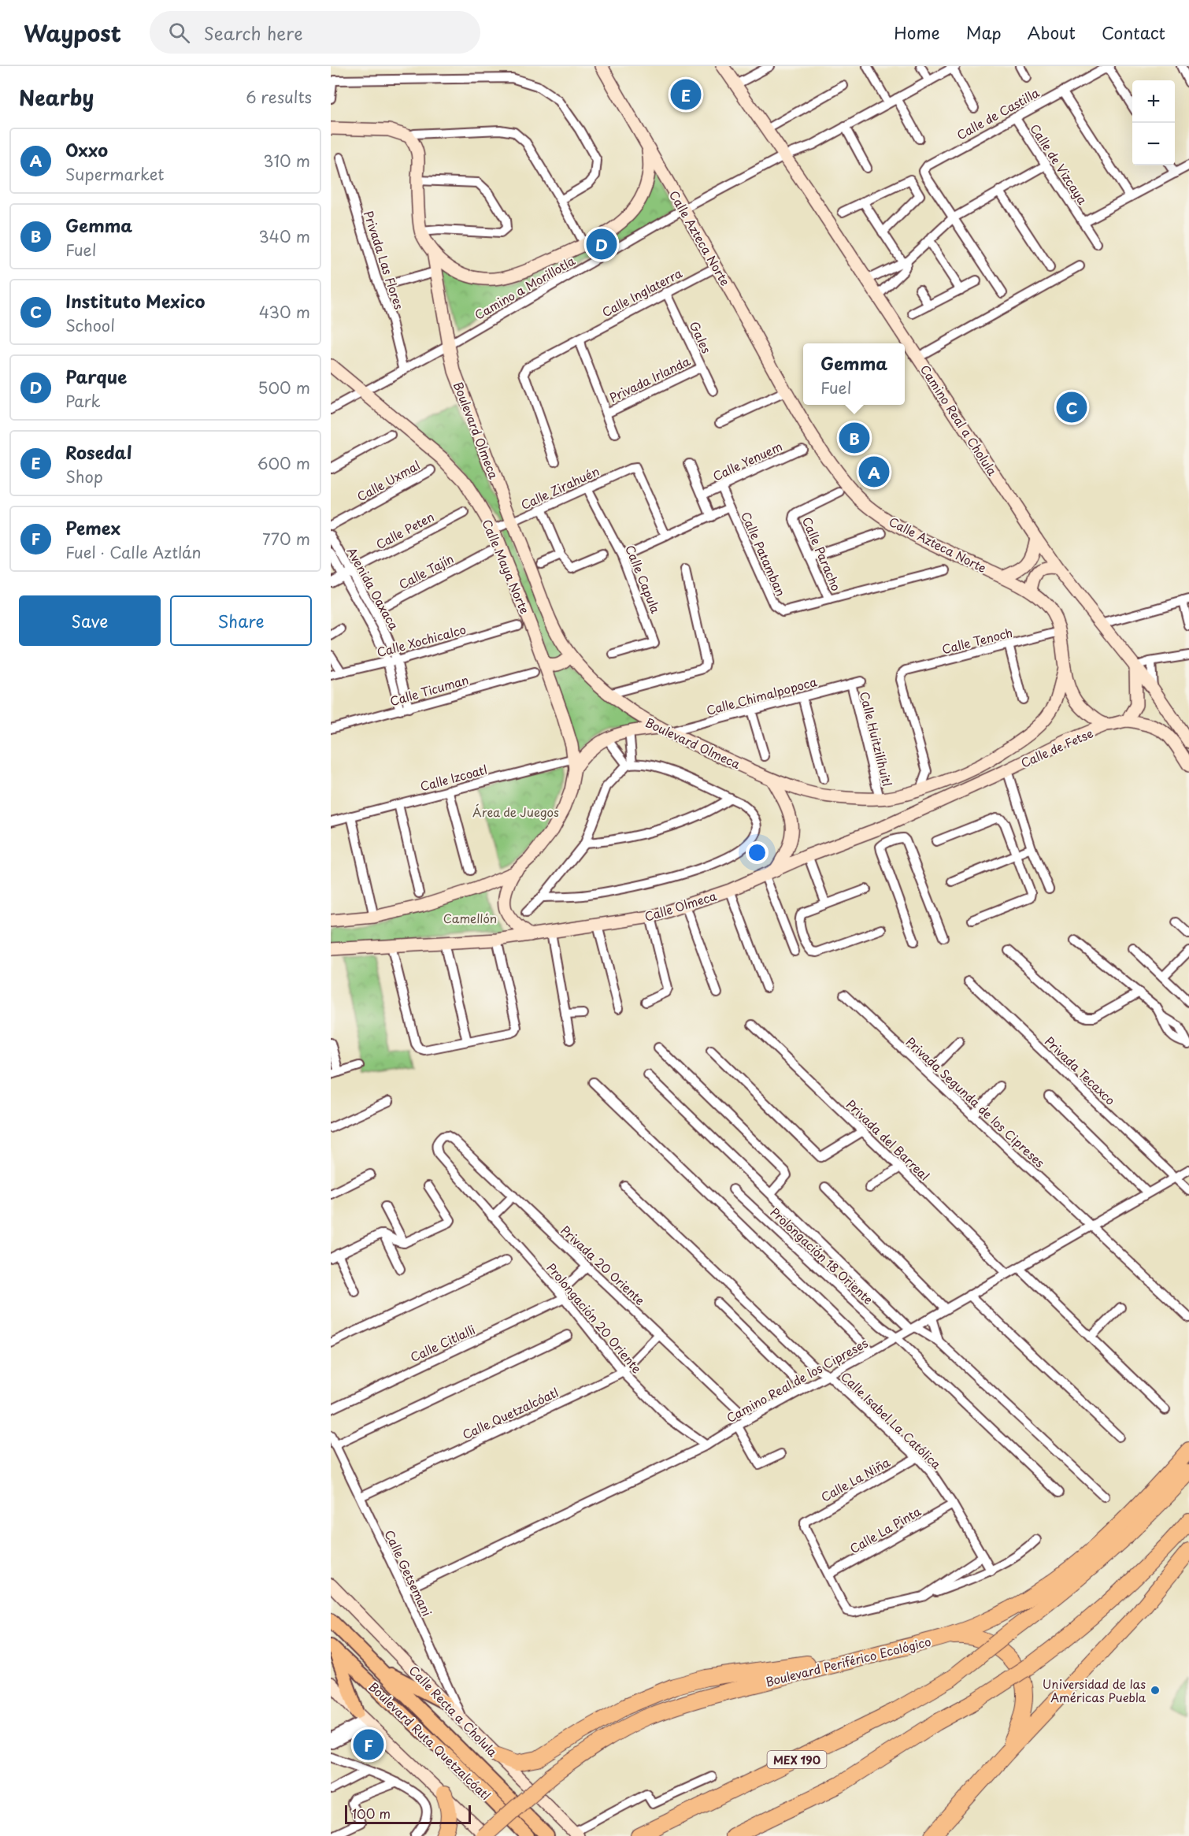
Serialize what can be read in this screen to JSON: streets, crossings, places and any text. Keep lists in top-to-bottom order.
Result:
{
  "streets": {
    "highway": ["Boulevard Periférico Ecológico", "MEX 190"],
    "main road": ["Calle Recta a Cholula", "Boulevard Ruta Quetzalcóatl"],
    "street": [
      "Calle de Castilla",
      "Calle de Vizcaya",
      "Calle Azteca Norte",
      "Privada Las Flores",
      "Camino a Morillotla",
      "Calle Inglaterra",
      "Gales",
      "Privada Irlanda",
      "Camino Real a Cholula",
      "Boulevard Olmeca",
      "Calle Yenuem",
      "Calle Uxmal",
      "Calle Zirahuén",
      "Calle Peten",
      "Calle Patamban",
      "Calle Paracho",
      "Calle Maya Norte",
      "Calle Tajín",
      "Calle Capula",
      "Avenida Oaxaca",
      "Calle Xochicalco",
      "Calle Tenoch",
      "Calle Ticuman",
      "Calle Chimalpopoca",
      "Calle Huitzilíhuitl",
      "Calle de Fetse",
      "Calle Izcoatl",
      "Calle Olmeca",
      "Privada Tecaxco",
      "Privada Segunda de los Cipreses",
      "Privada del Barreal",
      "Prolongación 18 Oriente",
      "Privada 20 Oriente",
      "Prolongación 20 Oriente",
      "Calle Citlalli",
      "Camino Real de los Cipreses",
      "Calle Quetzalcóatl",
      "Calle Isabel La Católica",
      "Calle La Niña",
      "Calle La Pinta",
      "Calle Getsemani"
    ]
  },
  "crossings": [
    ["Calle de Castilla", "Calle de Vizcaya"],
    ["Calle Azteca Norte", "Camino a Morillotla"],
    ["Calle Azteca Norte", "Calle Inglaterra"],
    ["Calle Azteca Norte", "Boulevard Olmeca"],
    ["Calle Azteca Norte", "Calle Tenoch"],
    ["Calle Azteca Norte", "Calle de Fetse"],
    ["Privada Las Flores", "Camino a Morillotla"],
    ["Camino a Morillotla", "Camino Real a Cholula"],
    ["Camino a Morillotla", "Boulevard Olmeca"],
    ["Camino a Morillotla", "Calle Maya Norte"],
    ["Calle Inglaterra", "Gales"],
    ["Gales", "Privada Irlanda"],
    ["Boulevard Olmeca", "Calle Zirahuén"],
    ["Boulevard Olmeca", "Calle Tenoch"],
    ["Boulevard Olmeca", "Calle Chimalpopoca"],
    ["Boulevard Olmeca", "Calle Huitzilíhuitl"],
    ["Calle Zirahuén", "Calle Patamban"],
    ["Calle Zirahuén", "Calle Maya Norte"],
    ["Calle Zirahuén", "Calle Capula"],
    ["Calle Peten", "Avenida Oaxaca"],
    ["Calle Patamban", "Calle Paracho"],
    ["Calle Patamban", "Calle Capula"],
    ["Calle Maya Norte", "Calle Izcoatl"],
    ["Calle Tajín", "Avenida Oaxaca"],
    ["Avenida Oaxaca", "Calle Xochicalco"],
    ["Avenida Oaxaca", "Calle Ticuman"],
    ["Calle Chimalpopoca", "Calle Huitzilíhuitl"],
    ["Calle de Fetse", "Calle Olmeca"],
    ["Privada Tecaxco", "Camino Real de los Cipreses"],
    ["Privada Segunda de los Cipreses", "Camino Real de los Cipreses"],
    ["Privada del Barreal", "Camino Real de los Cipreses"],
    ["Prolongación 18 Oriente", "Camino Real de los Cipreses"],
    ["Privada 20 Oriente", "Prolongación 20 Oriente"],
    ["Privada 20 Oriente", "Calle Citlalli"],
    ["Privada 20 Oriente", "Camino Real de los Cipreses"],
    ["Privada 20 Oriente", "Calle Quetzalcóatl"],
    ["Prolongación 20 Oriente", "Calle Citlalli"],
    ["Prolongación 20 Oriente", "Camino Real de los Cipreses"],
    ["Prolongación 20 Oriente", "Calle Quetzalcóatl"],
    ["Camino Real de los Cipreses", "Calle Isabel La Católica"],
    ["Camino Real de los Cipreses", "Calle Getsemani"],
    ["Calle Quetzalcóatl", "Calle Getsemani"],
    ["Calle Isabel La Católica", "Calle La Niña"],
    ["Calle Isabel La Católica", "Calle La Pinta"],
    ["Calle La Niña", "Calle La Pinta"],
    ["Calle Getsemani", "Calle Recta a Cholula"]
  ],
  "parks": ["Área de Juegos", "Camellón"],
  "places": ["Universidad de las Américas Puebla"],
  "scale_bar": "100 m",
  "page": {
    "header": "Waypost",
    "search": "Search here",
    "nav": [
      "Home",
      "Map",
      "About",
      "Contact"
    ],
    "heading": ["Nearby", "6 results"],
    "pins": [
      "E",
      "D",
      "C",
      "B",
      "A",
      "F"
    ],
    "map_buttons": ["+", "−"],
    "list": [
      {
        "mark": "A",
        "name": "Oxxo",
        "note": "Supermarket",
        "value": "310 m"
      },
      {
        "mark": "B",
        "name": "Gemma",
        "note": "Fuel",
        "value": "340 m"
      },
      {
        "mark": "C",
        "name": "Instituto Mexico",
        "note": "School",
        "value": "430 m"
      },
      {
        "mark": "D",
        "name": "Parque",
        "note": "Park",
        "value": "500 m"
      },
      {
        "mark": "E",
        "name": "Rosedal",
        "note": "Shop",
        "value": "600 m"
      },
      {
        "mark": "F",
        "name": "Pemex",
        "note": "Fuel · Calle Aztlán",
        "value": "770 m"
      }
    ],
    "popup": ["Gemma", "Fuel"],
    "buttons": ["Save", "Share"],
    "scale": "100 m"
  }
}
